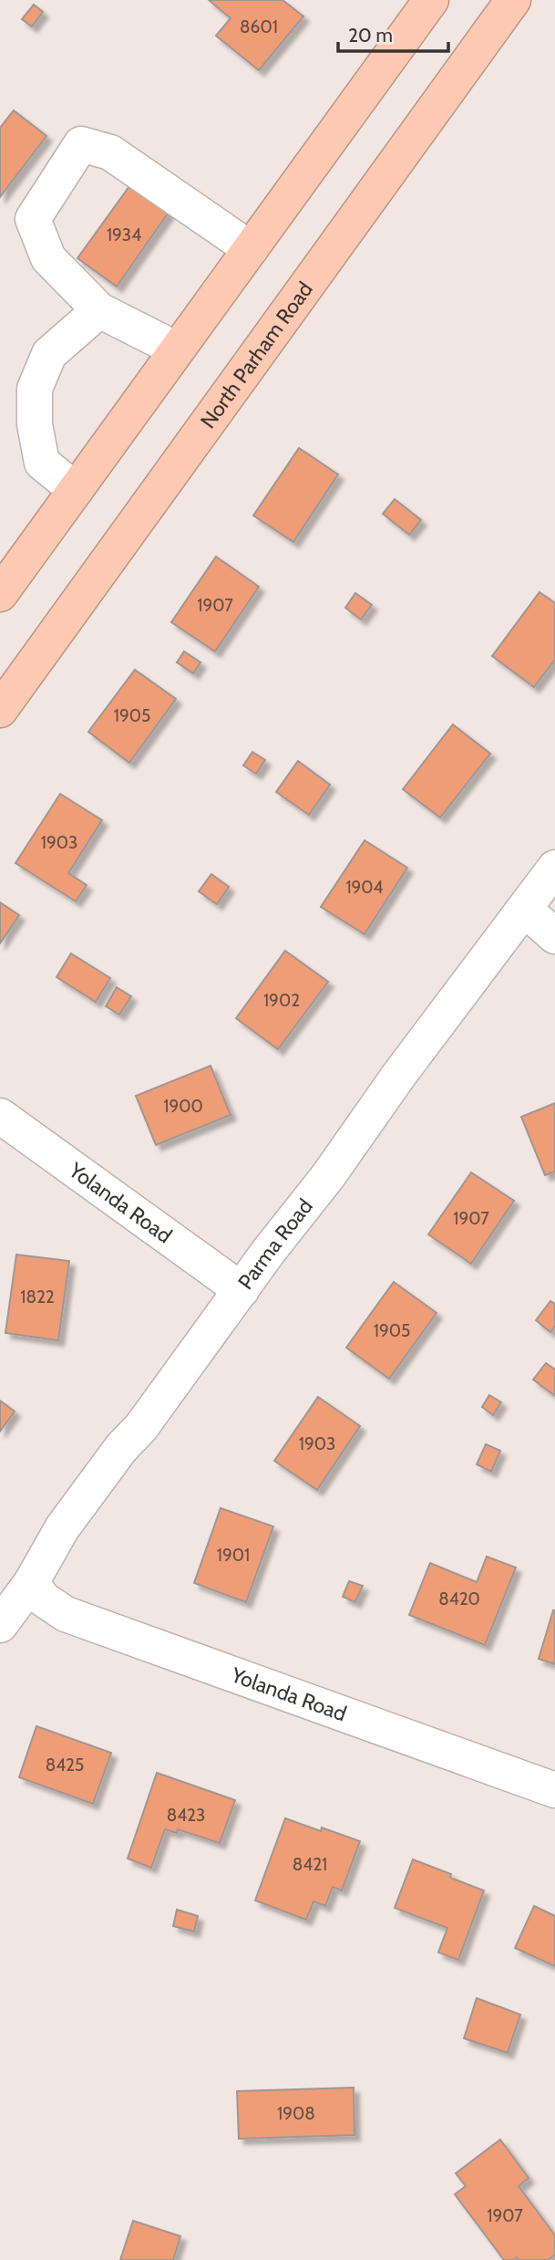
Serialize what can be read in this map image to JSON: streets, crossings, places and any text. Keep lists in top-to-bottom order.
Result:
{
  "streets": {
    "highway": ["North Parham Road"],
    "street": ["Yolanda Road", "Parma Road"]
  },
  "crossings": [
    ["Yolanda Road", "Parma Road"]
  ],
  "house_numbers": [
    "8601",
    "1934",
    "1907",
    "1905",
    "1903",
    "1904",
    "1902",
    "1900",
    "1907",
    "1822",
    "1905",
    "1903",
    "1901",
    "8420",
    "8425",
    "8423",
    "8421",
    "1908",
    "1907"
  ],
  "scale_bar": "20 m"
}
